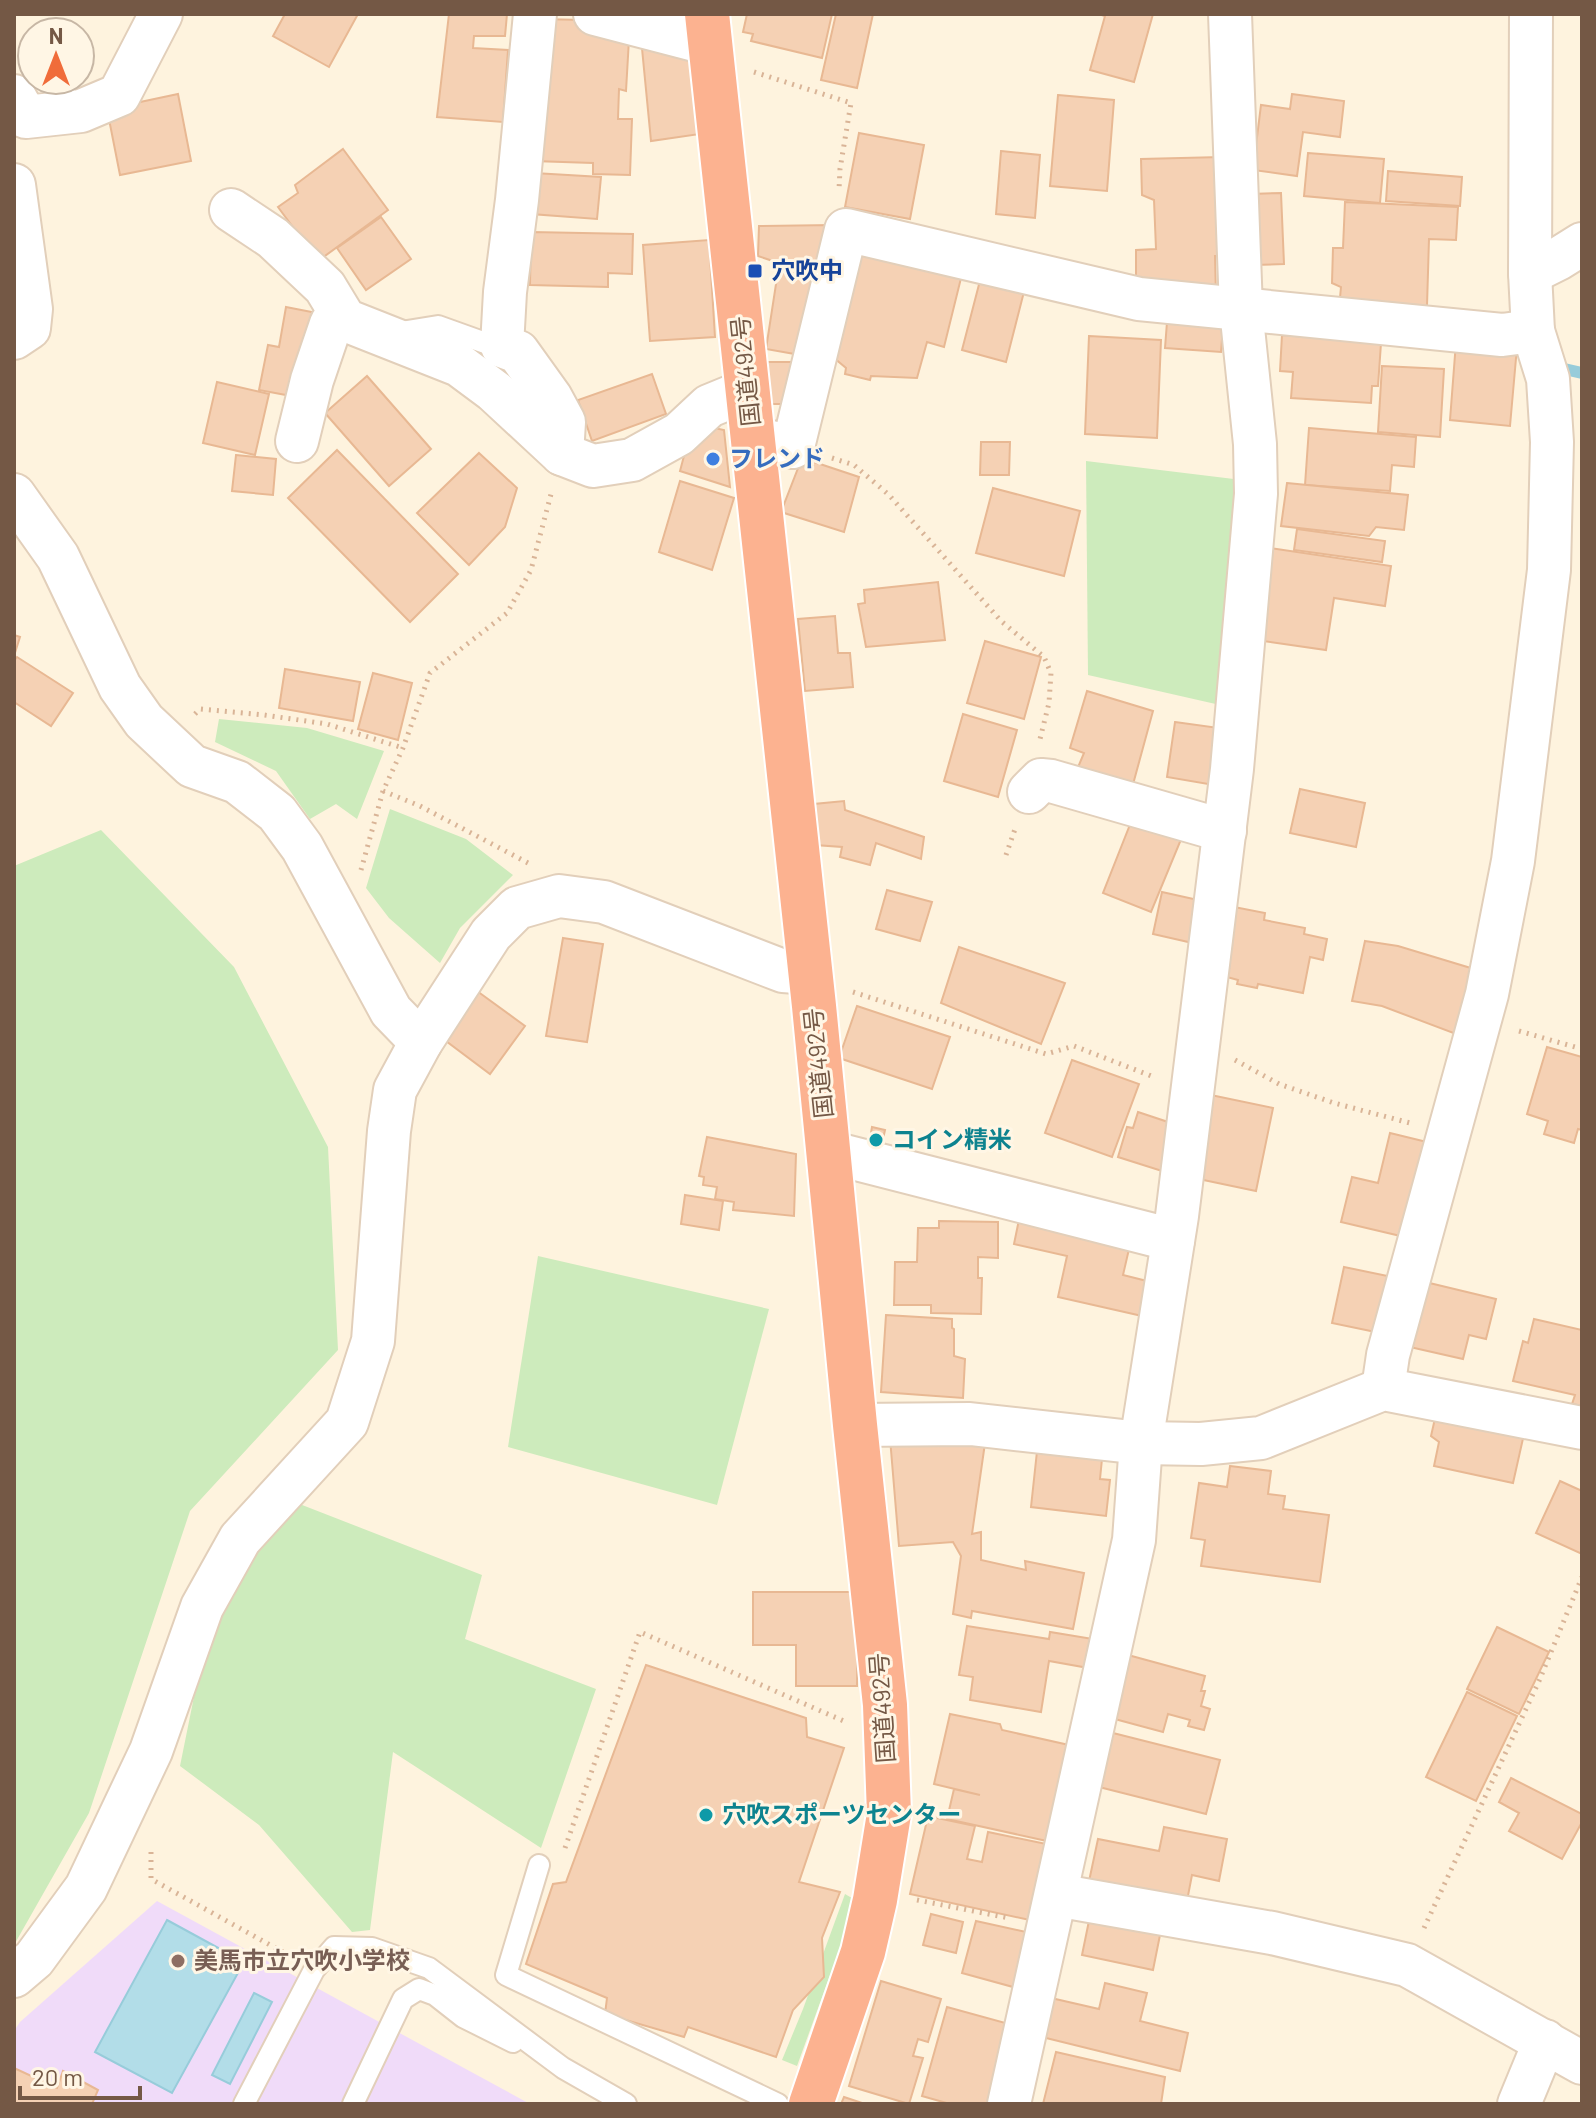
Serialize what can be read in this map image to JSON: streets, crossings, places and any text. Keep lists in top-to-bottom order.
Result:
{
  "streets": {
    "highway": ["国道492号"]
  },
  "places": {
    "transit": ["穴吹中"],
    "other": [
      "フレンド",
      "コイン精米",
      "穴吹スポーツセンター",
      "美馬市立穴吹小学校"
    ]
  },
  "scale_bar": "20 m",
  "north": "top"
}
